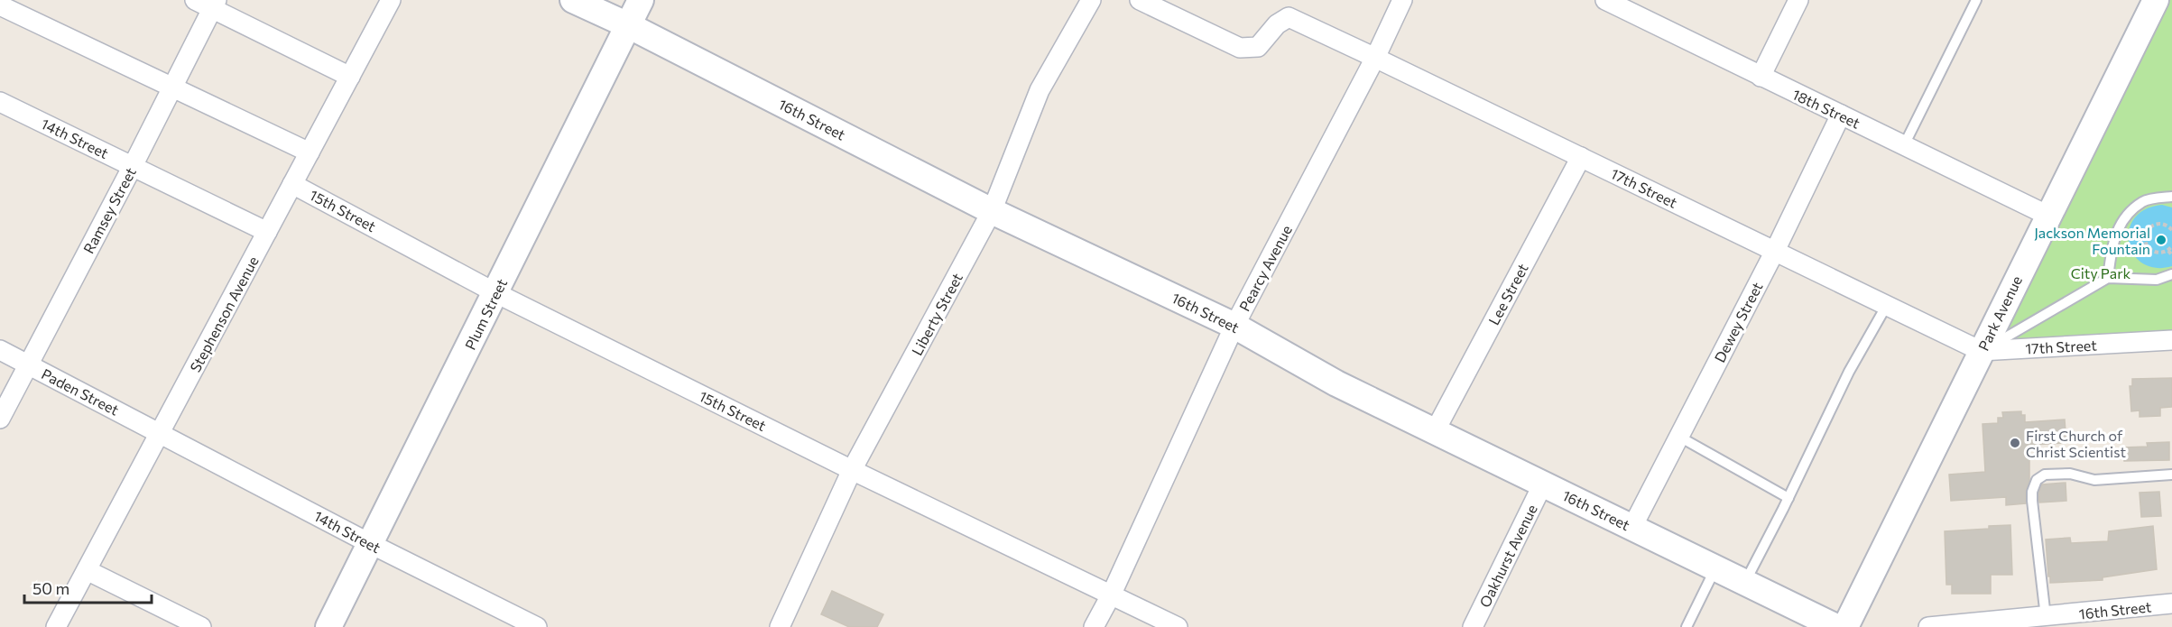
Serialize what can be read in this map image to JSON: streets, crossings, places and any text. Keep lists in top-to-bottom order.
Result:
{
  "streets": {
    "street": [
      "18th Street",
      "16th Street",
      "14th Street",
      "17th Street",
      "Ramsey Street",
      "15th Street",
      "Pearcy Avenue",
      "Lee Street",
      "Park Avenue",
      "Stephenson Avenue",
      "Plum Street",
      "Liberty Street",
      "Dewey Street",
      "Paden Street",
      "Oakhurst Avenue"
    ]
  },
  "crossings": [
    ["18th Street", "Park Avenue"],
    ["18th Street", "Dewey Street"],
    ["16th Street", "Pearcy Avenue"],
    ["16th Street", "Lee Street"],
    ["16th Street", "Plum Street"],
    ["16th Street", "Liberty Street"],
    ["16th Street", "Dewey Street"],
    ["16th Street", "Oakhurst Avenue"],
    ["14th Street", "Ramsey Street"],
    ["14th Street", "Stephenson Avenue"],
    ["14th Street", "Plum Street"],
    ["14th Street", "Paden Street"],
    ["17th Street", "Pearcy Avenue"],
    ["17th Street", "Lee Street"],
    ["17th Street", "Park Avenue"],
    ["17th Street", "Dewey Street"],
    ["Ramsey Street", "Paden Street"],
    ["15th Street", "Pearcy Avenue"],
    ["15th Street", "Stephenson Avenue"],
    ["15th Street", "Plum Street"],
    ["15th Street", "Liberty Street"],
    ["Stephenson Avenue", "Paden Street"]
  ],
  "parks": ["City Park"],
  "places": ["Jackson Memorial Fountain", "First Church of Christ Scientist"],
  "scale_bar": "50 m"
}
